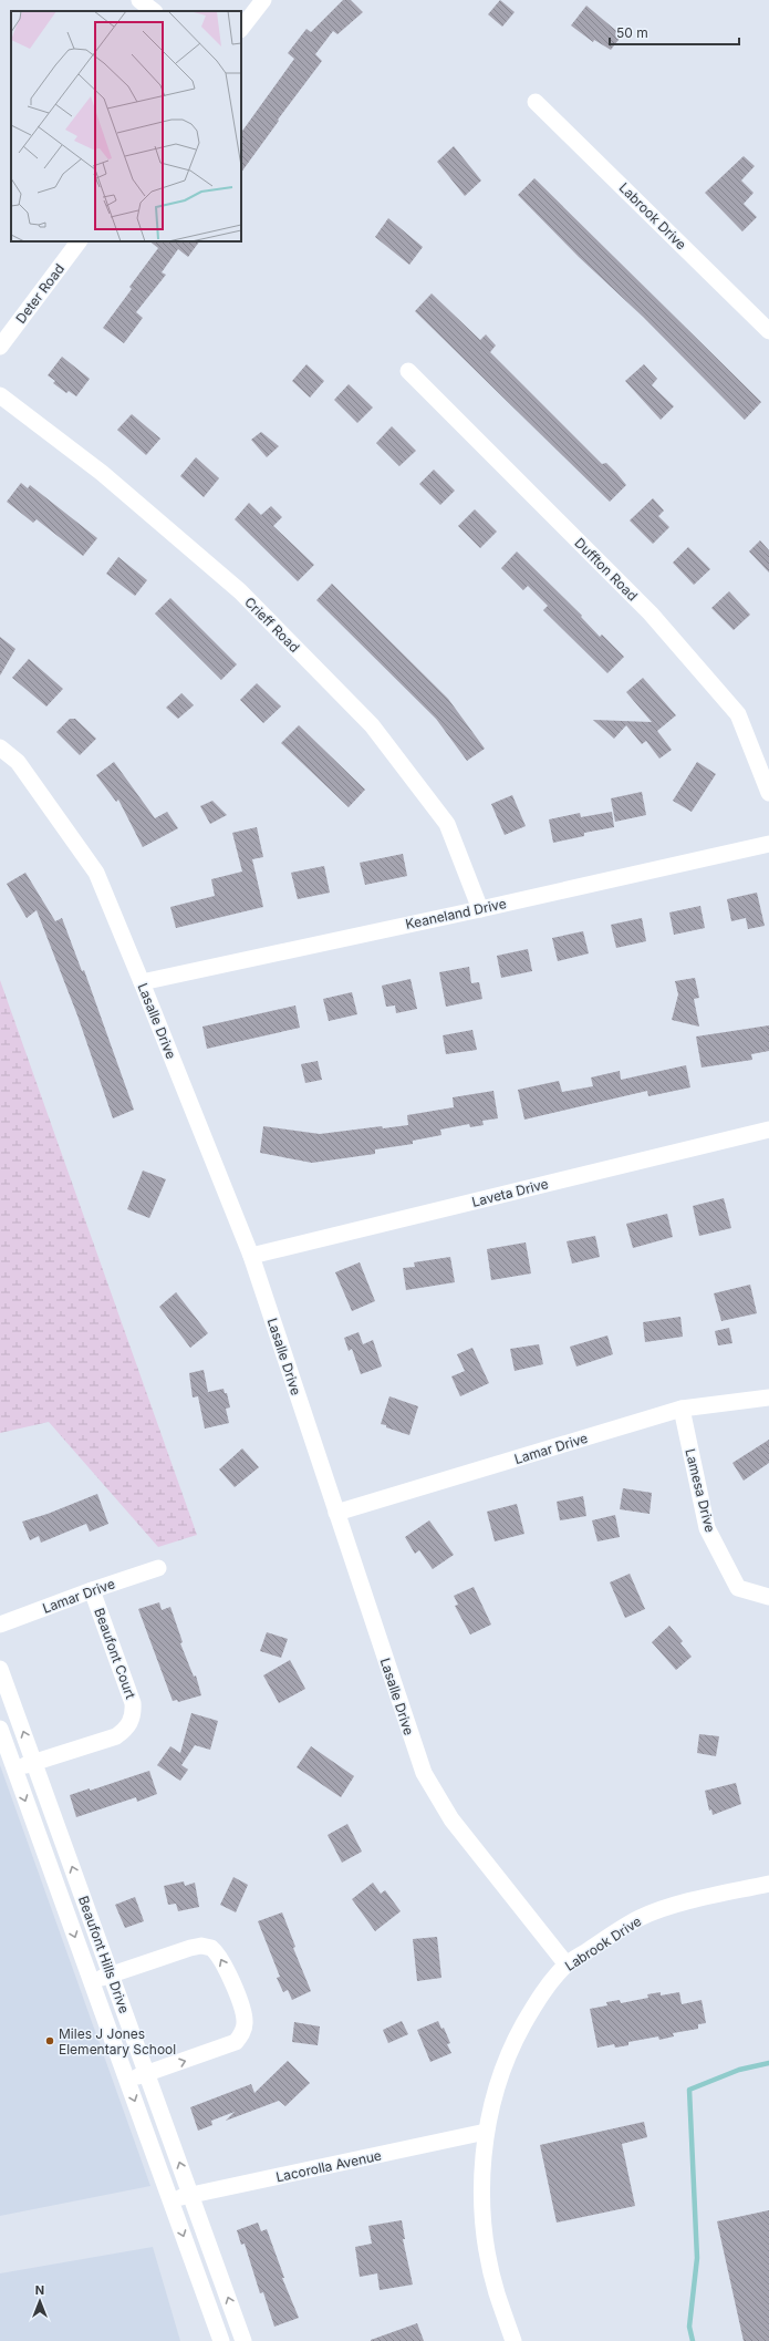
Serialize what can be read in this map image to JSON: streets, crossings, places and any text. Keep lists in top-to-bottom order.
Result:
{
  "streets": {
    "street": [
      "Labrook Drive",
      "Deter Road",
      "Duffton Road",
      "Crieff Road",
      "Keaneland Drive",
      "Lasalle Drive",
      "Laveta Drive",
      "Lamar Drive",
      "Lamesa Drive",
      "Beaufont Court",
      "Beaufont Hills Drive",
      "Lacorolla Avenue"
    ]
  },
  "crossings": [
    ["Labrook Drive", "Lasalle Drive"],
    ["Labrook Drive", "Lacorolla Avenue"],
    ["Crieff Road", "Keaneland Drive"],
    ["Keaneland Drive", "Lasalle Drive"],
    ["Lasalle Drive", "Laveta Drive"],
    ["Lasalle Drive", "Lamar Drive"],
    ["Lamar Drive", "Lamesa Drive"],
    ["Lamar Drive", "Beaufont Court"],
    ["Beaufont Court", "Beaufont Hills Drive"],
    ["Beaufont Hills Drive", "Lacorolla Avenue"]
  ],
  "places": ["Miles J Jones Elementary School"],
  "scale_bar": "50 m",
  "north": "top"
}
